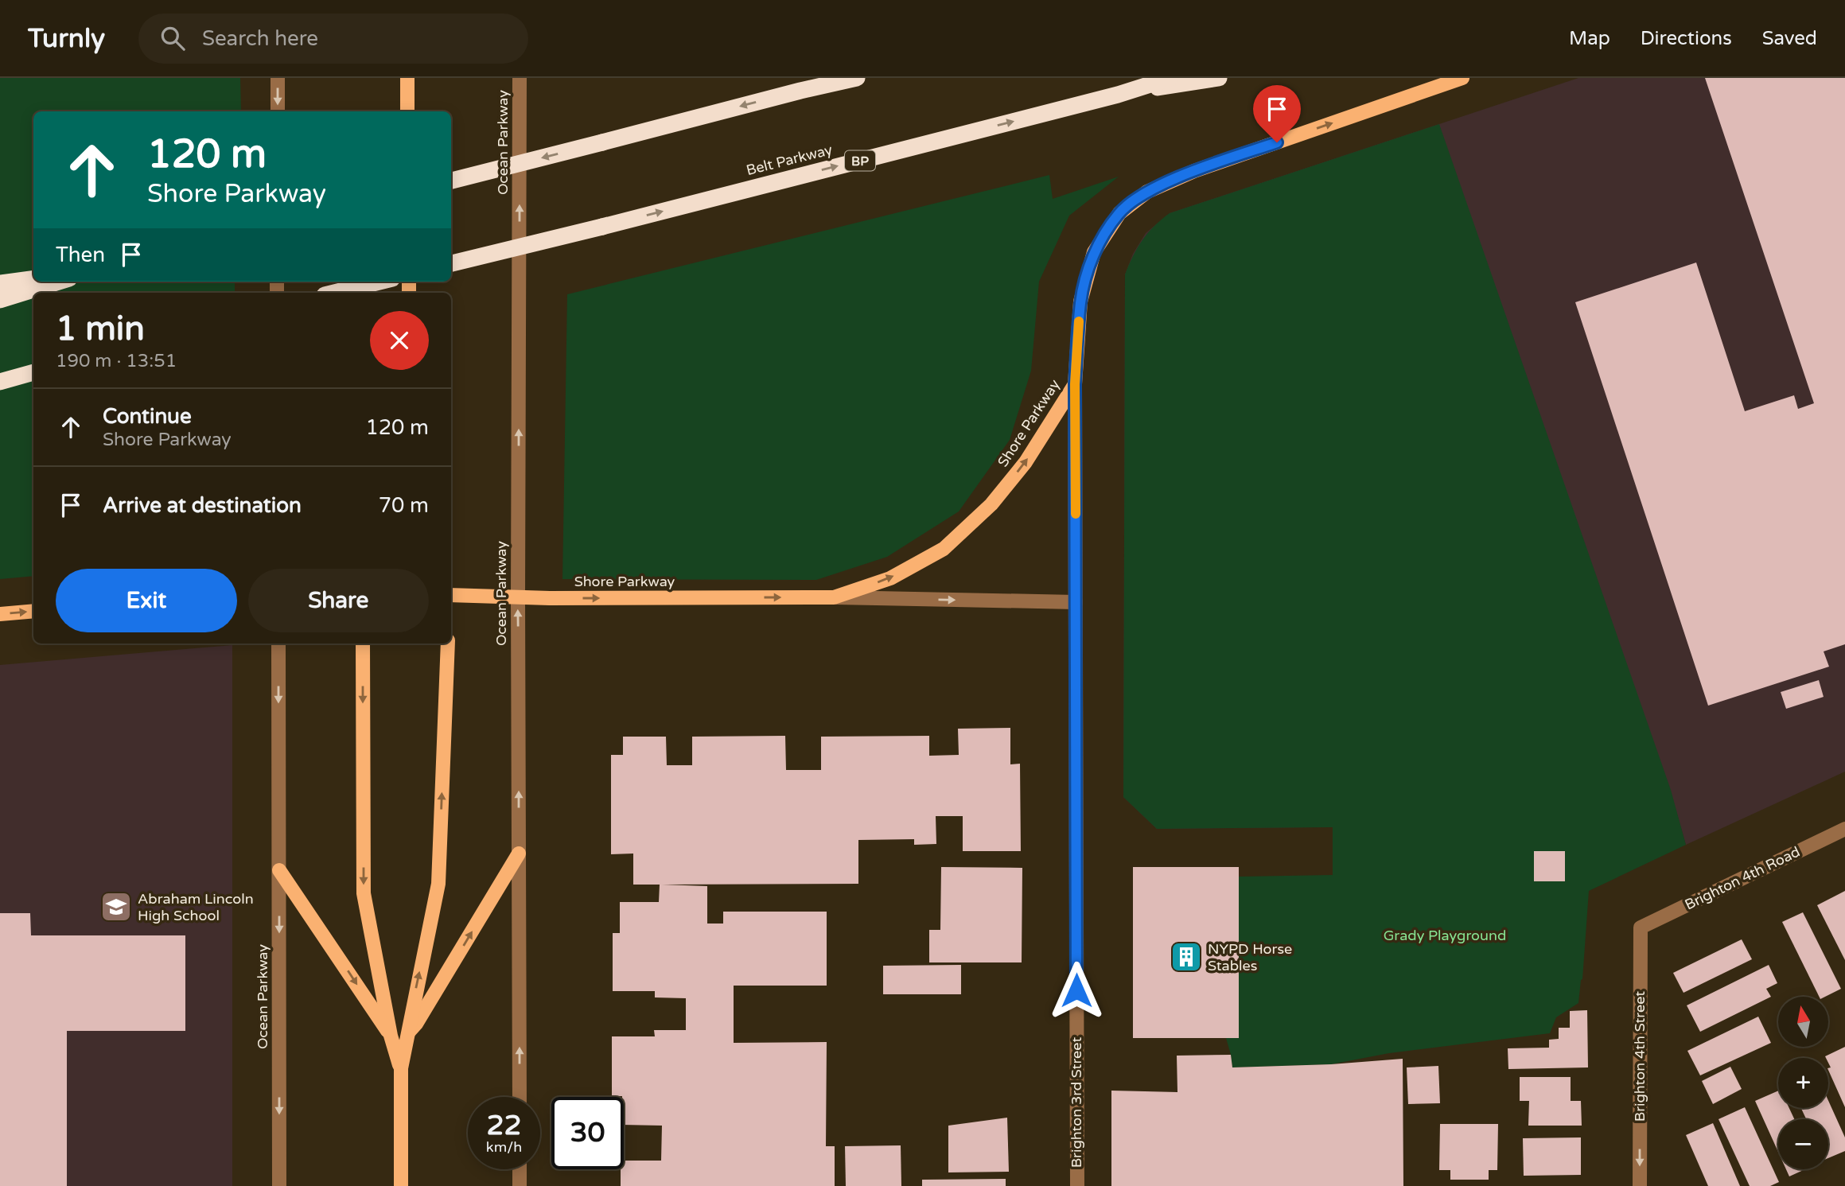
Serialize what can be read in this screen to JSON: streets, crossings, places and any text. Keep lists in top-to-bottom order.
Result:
{
  "streets": {
    "highway": ["Belt Parkway", "BP"],
    "main road": ["Shore Parkway"],
    "street": [
      "Ocean Parkway",
      "Brighton 4th Road",
      "Brighton 4th Street",
      "Brighton 3rd Street"
    ]
  },
  "crossings": [
    ["Ocean Parkway", "Shore Parkway"],
    ["Shore Parkway", "Brighton 3rd Street"],
    ["Brighton 4th Road", "Brighton 4th Street"]
  ],
  "one_way": ["Shore Parkway", "Brighton 4th Street"],
  "parks": ["Grady Playground"],
  "places": {
    "school or university": ["Abraham Lincoln High School"],
    "building": ["NYPD Horse Stables"]
  },
  "north": "top",
  "page": {
    "header": "Turnly",
    "search": "Search here",
    "nav": ["Map", "Directions", "Saved"],
    "turn": ["120 m", "Shore Parkway"],
    "then": "Then",
    "heading": ["1 min", "190 m · 13:51"],
    "list": [
      {
        "name": "Continue",
        "note": "Shore Parkway",
        "value": "120 m"
      },
      {
        "name": "Arrive at destination",
        "value": "70 m"
      }
    ],
    "buttons": ["Exit", "Share"],
    "map_buttons": ["+", "−"],
    "speed": "22 km/h",
    "limit": "30"
  }
}
